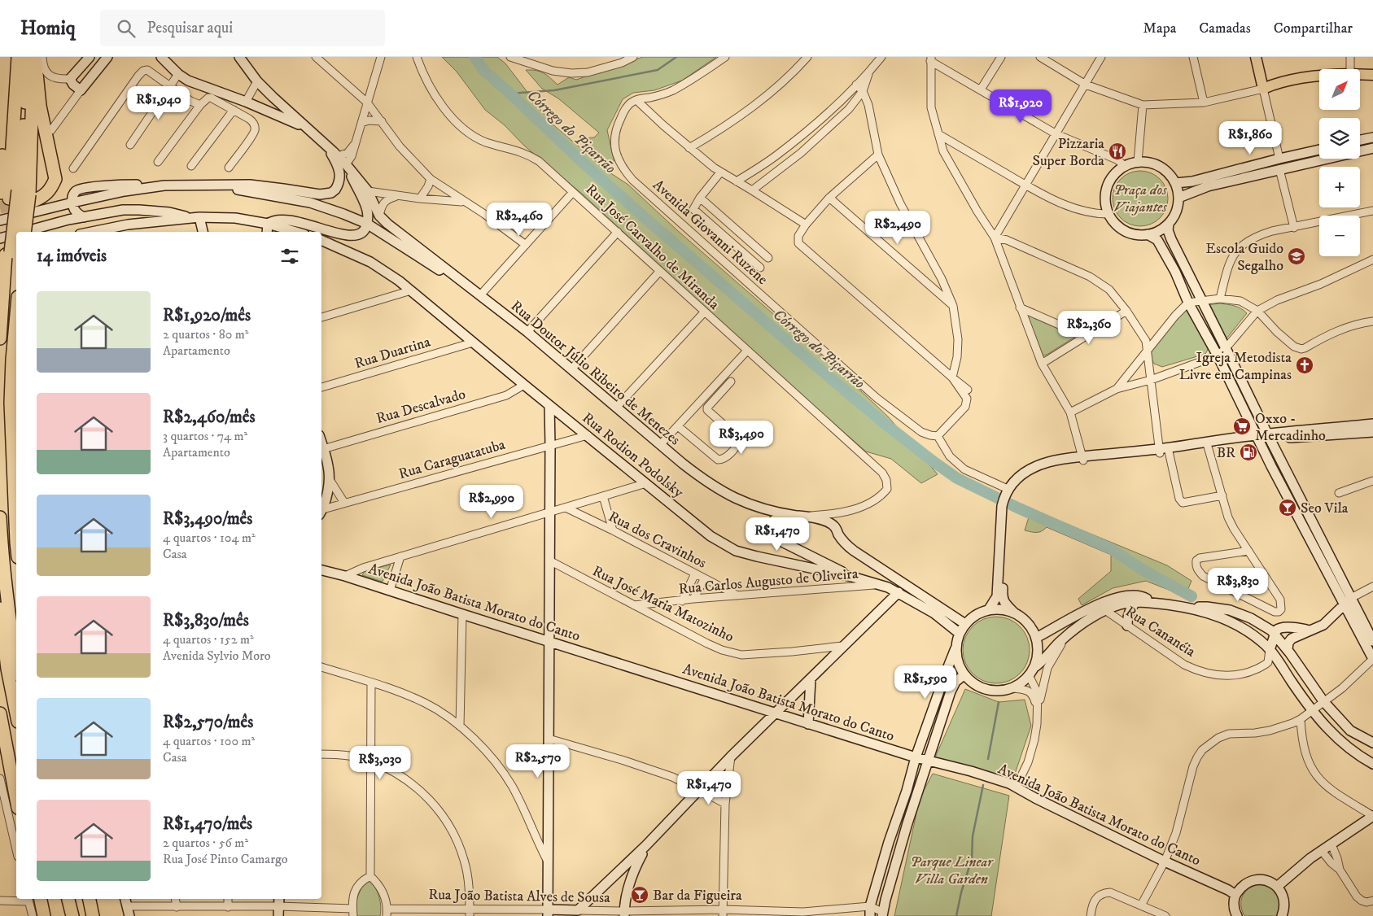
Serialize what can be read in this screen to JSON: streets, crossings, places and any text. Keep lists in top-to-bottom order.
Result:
{
  "streets": {
    "street": [
      "Avenida Giovanni Ruzene",
      "Rua José Carvalho de Miranda",
      "Rua Duartina",
      "Rua Doutor Júlio Ribeiro de Menezes",
      "Rua Descalvado",
      "Rua Rodion Podolsky",
      "Rua Caraguatatuba",
      "Rua dos Cravinhos",
      "Rua Carlos Augusto de Oliveira",
      "Avenida João Batista Morato do Canto",
      "Rua José Maria Matozinho",
      "Rua Cananéia",
      "Rua João Batista Alves de Sousa"
    ]
  },
  "crossings": [
    ["Rua José Carvalho de Miranda", "Rua Doutor Júlio Ribeiro de Menezes"],
    ["Rua Duartina", "Rua Rodion Podolsky"],
    ["Rua Descalvado", "Rua Rodion Podolsky"],
    ["Rua Rodion Podolsky", "Rua Caraguatatuba"],
    ["Rua Rodion Podolsky", "Rua Carlos Augusto de Oliveira"],
    ["Rua dos Cravinhos", "Rua Carlos Augusto de Oliveira"],
    ["Rua Carlos Augusto de Oliveira", "Rua José Maria Matozinho"]
  ],
  "water": ["Córrego do Piçarrão"],
  "parks": ["Praça dos Viajantes", "Parque Linear Villa Garden"],
  "places": {
    "restaurant": ["Pizzaria Super Borda"],
    "school or university": ["Escola Guido Segalho"],
    "church": ["Igreja Metodista Livre em Campinas"],
    "supermarket": ["Oxxo - Mercadinho"],
    "fuel station": ["BR"],
    "bar": ["Seo Vila", "Bar da Figueira"]
  },
  "north": "top right",
  "page": {
    "header": "Homiq",
    "search": "Pesquisar aqui",
    "nav": ["Mapa", "Camadas", "Compartilhar"],
    "map_buttons": ["+", "−"],
    "price": [
      "R$1,940",
      "R$1,920",
      "R$1,860",
      "R$2,460",
      "R$2,490",
      "R$2,360",
      "R$3,490",
      "R$2,990",
      "R$1,470",
      "R$3,830",
      "R$1,590",
      "R$2,570",
      "R$3,030",
      "R$1,470"
    ],
    "heading": "14 imóveis",
    "list": [
      {
        "name": "R$1,920/mês",
        "note": "2 quartos · 80 m² · Apartamento"
      },
      {
        "name": "R$2,460/mês",
        "note": "3 quartos · 74 m² · Apartamento"
      },
      {
        "name": "R$3,490/mês",
        "note": "4 quartos · 104 m² · Casa"
      },
      {
        "name": "R$3,830/mês",
        "note": "4 quartos · 152 m² · Avenida Sylvio Moro"
      },
      {
        "name": "R$2,570/mês",
        "note": "4 quartos · 100 m² · Casa"
      },
      {
        "name": "R$1,470/mês",
        "note": "2 quartos · 56 m² · Rua José Pinto Camargo"
      }
    ]
  }
}
